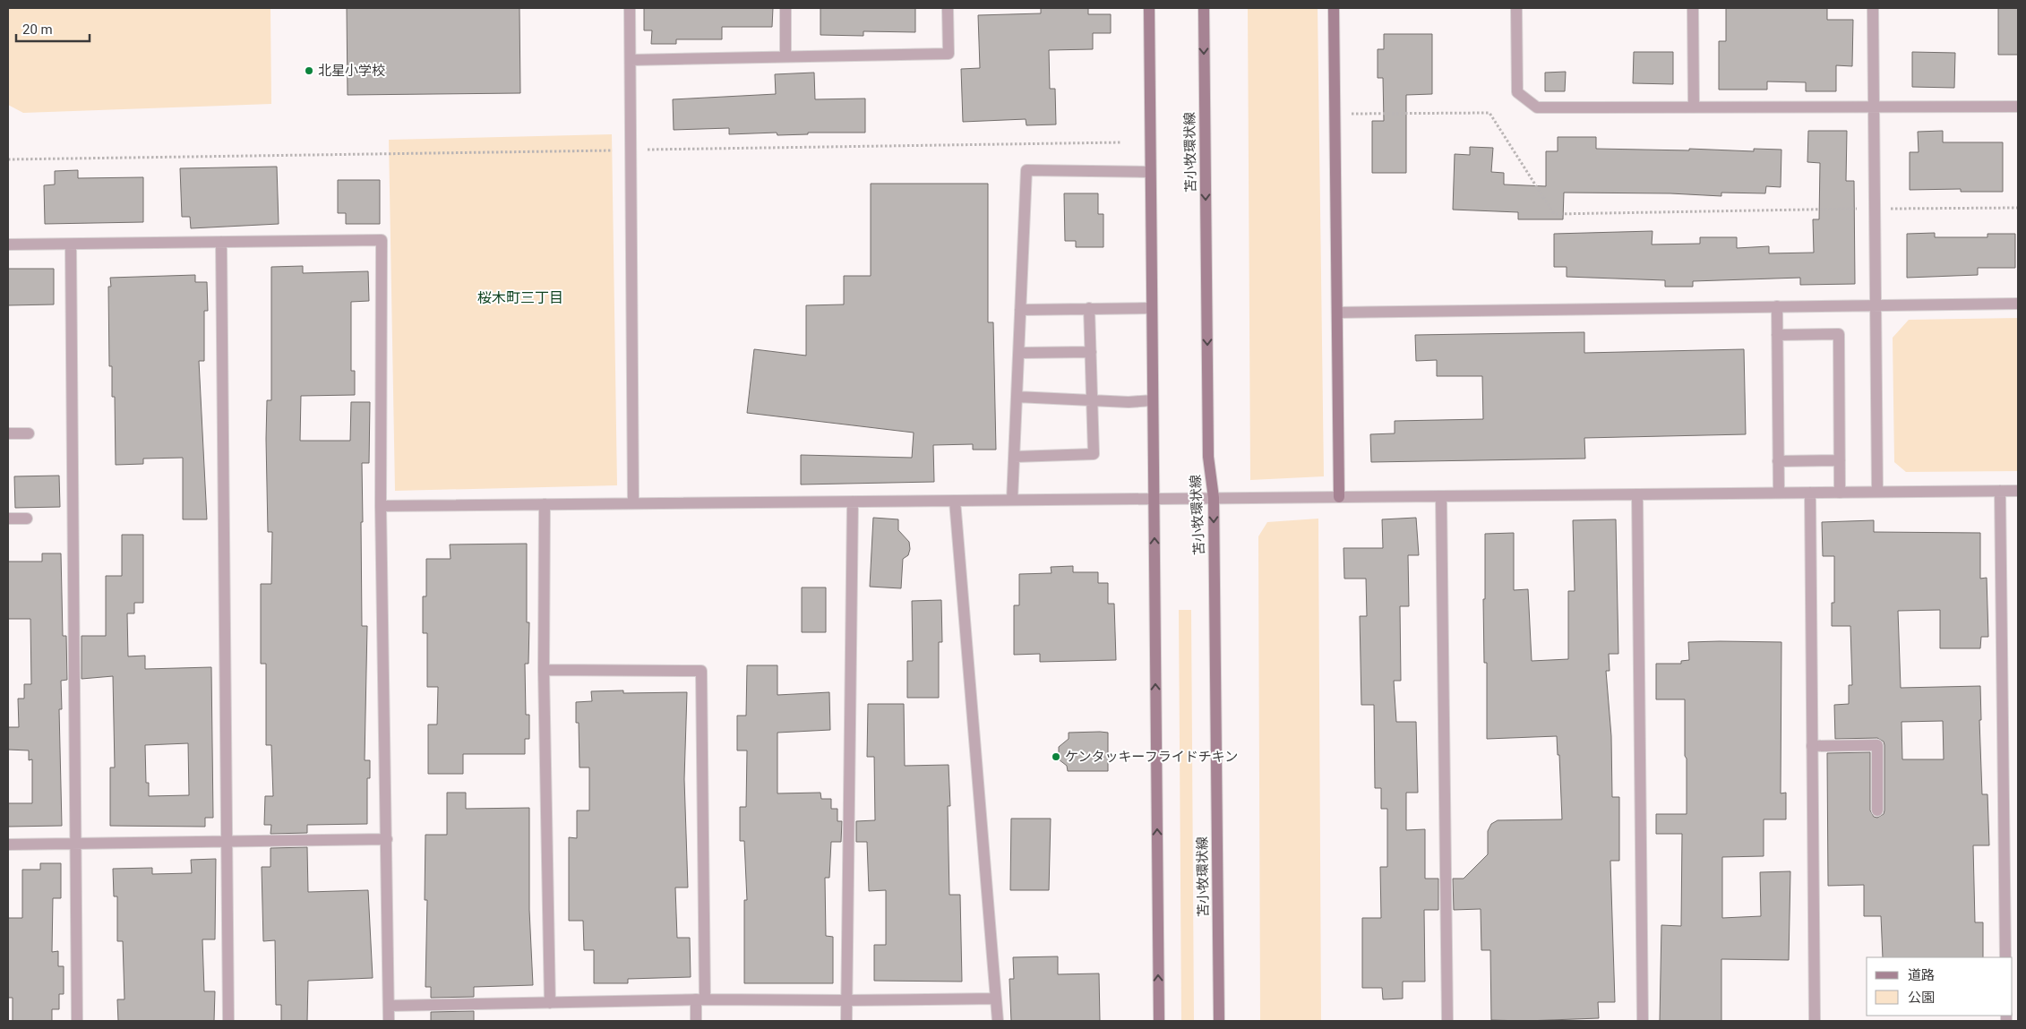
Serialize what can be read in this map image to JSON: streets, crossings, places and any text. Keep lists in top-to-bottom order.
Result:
{
  "streets": {
    "main road": ["苫小牧環状線"]
  },
  "districts": ["桜木町三丁目"],
  "places": ["北星小学校", "ケンタッキーフライドチキン"],
  "legend": ["道路", "公園"],
  "scale_bar": "20 m"
}
